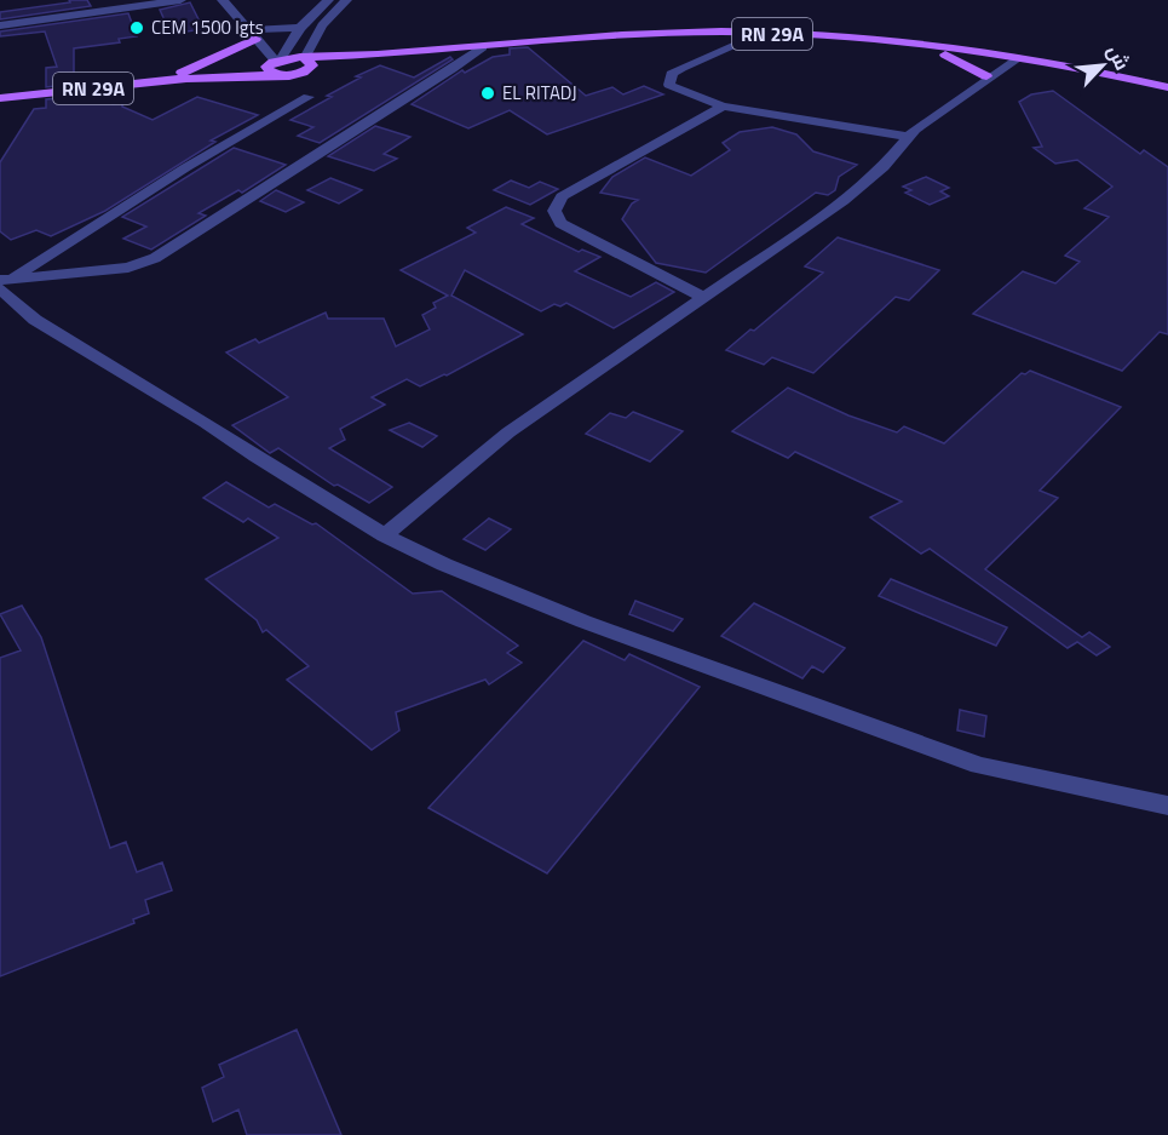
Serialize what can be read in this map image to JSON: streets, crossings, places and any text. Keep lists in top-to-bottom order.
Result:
{
  "streets": {
    "main road": ["RN 29A"]
  },
  "places": ["CEM 1500 lgts", "EL RITADJ"],
  "north": "top right"
}
